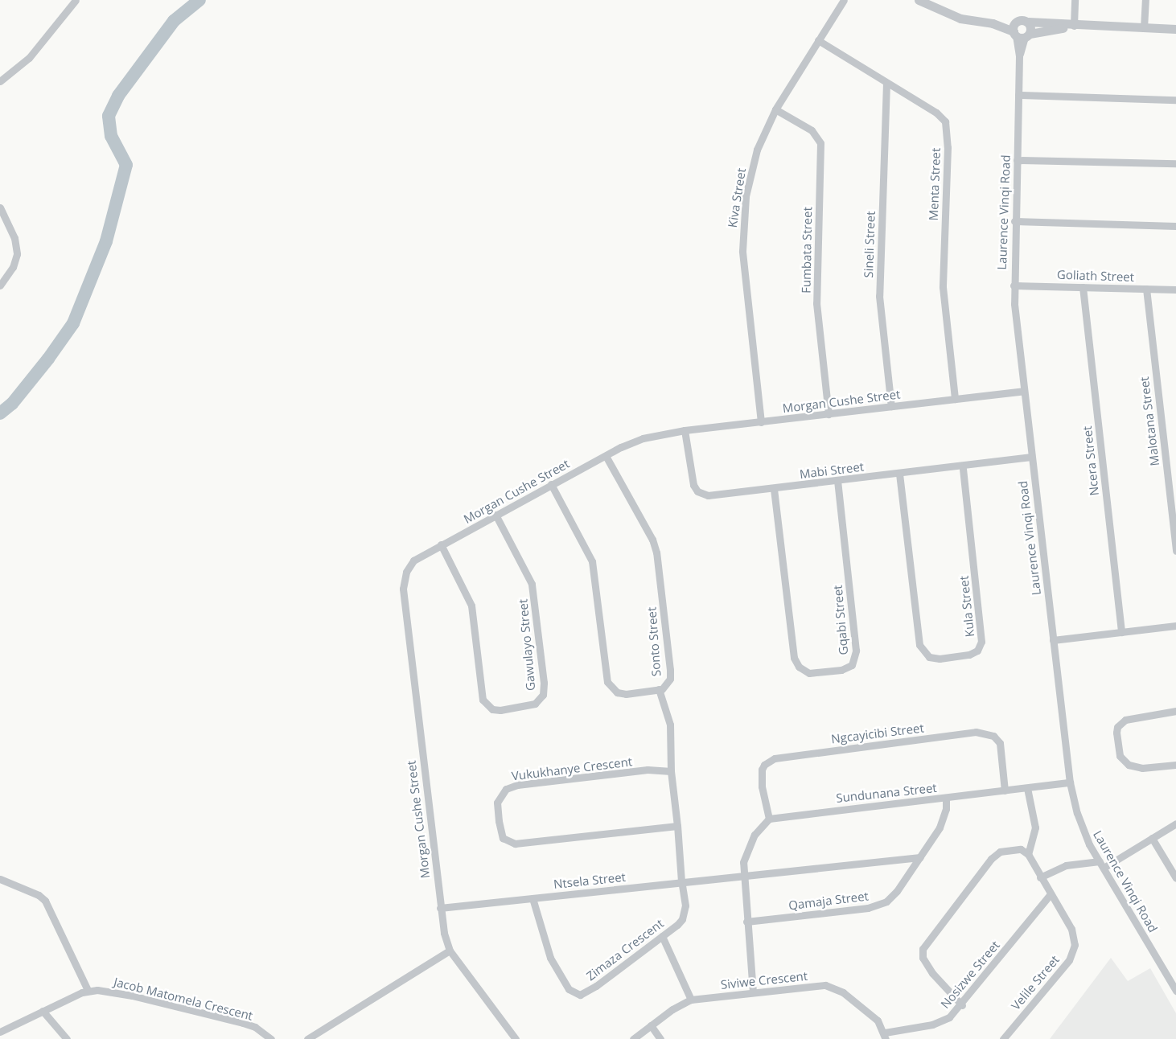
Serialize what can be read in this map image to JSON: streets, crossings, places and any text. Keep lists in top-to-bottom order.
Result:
{
  "streets": {
    "street": [
      "Menta Street",
      "Kiva Street",
      "Laurence Vinqi Road",
      "Sineli Street",
      "Fumbata Street",
      "Goliath Street",
      "Morgan Cushe Street",
      "Malotana Street",
      "Ncera Street",
      "Mabi Street",
      "Kula Street",
      "Gqabi Street",
      "Sonto Street",
      "Gawulayo Street",
      "Ngcayicibi Street",
      "Vukukhanye Crescent",
      "Sundunana Street",
      "Ntsela Street",
      "Qamaja Street",
      "Zimaza Crescent",
      "Nosizwe Street",
      "Siviwe Crescent",
      "Velile Street",
      "Jacob Matomela Crescent"
    ]
  },
  "crossings": [
    ["Menta Street", "Kiva Street"],
    ["Menta Street", "Sineli Street"],
    ["Menta Street", "Morgan Cushe Street"],
    ["Kiva Street", "Fumbata Street"],
    ["Kiva Street", "Morgan Cushe Street"],
    ["Laurence Vinqi Road", "Goliath Street"],
    ["Laurence Vinqi Road", "Morgan Cushe Street"],
    ["Laurence Vinqi Road", "Mabi Street"],
    ["Laurence Vinqi Road", "Sundunana Street"],
    ["Sineli Street", "Morgan Cushe Street"],
    ["Fumbata Street", "Morgan Cushe Street"],
    ["Goliath Street", "Malotana Street"],
    ["Goliath Street", "Ncera Street"],
    ["Morgan Cushe Street", "Mabi Street"],
    ["Morgan Cushe Street", "Sonto Street"],
    ["Morgan Cushe Street", "Gawulayo Street"],
    ["Morgan Cushe Street", "Ntsela Street"],
    ["Mabi Street", "Kula Street"],
    ["Mabi Street", "Gqabi Street"],
    ["Ngcayicibi Street", "Sundunana Street"],
    ["Sundunana Street", "Qamaja Street"],
    ["Ntsela Street", "Qamaja Street"],
    ["Ntsela Street", "Zimaza Crescent"],
    ["Nosizwe Street", "Siviwe Crescent"],
    ["Nosizwe Street", "Velile Street"]
  ]
}
